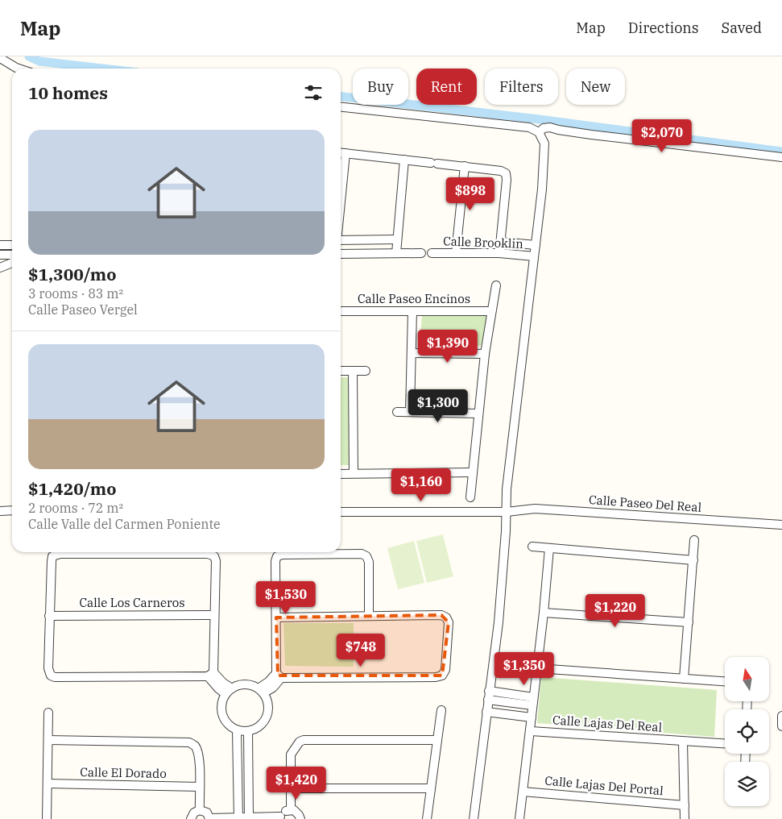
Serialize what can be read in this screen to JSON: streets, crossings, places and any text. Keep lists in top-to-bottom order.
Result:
{
  "streets": {
    "street": [
      "Calle Brooklin",
      "Calle Paseo Encinos",
      "Calle Paseo Del Real",
      "Calle Los Carneros",
      "Calle Lajas Del Real",
      "Calle El Dorado",
      "Calle Lajas Del Portal"
    ]
  },
  "north": "top",
  "page": {
    "header": "Map",
    "nav": ["Map", "Directions", "Saved"],
    "chip": [
      "Buy",
      "Rent",
      "Filters",
      "New"
    ],
    "heading": "10 homes",
    "list": [
      {
        "name": "$1,300/mo",
        "note": "3 rooms · 83 m² · Calle Paseo Vergel"
      },
      {
        "name": "$1,420/mo",
        "note": "2 rooms · 72 m² · Calle Valle del Carmen Poniente"
      }
    ],
    "price": [
      "$2,070",
      "$898",
      "$1,390",
      "$1,300",
      "$1,160",
      "$1,530",
      "$1,220",
      "$748",
      "$1,350",
      "$1,420"
    ]
  }
}
